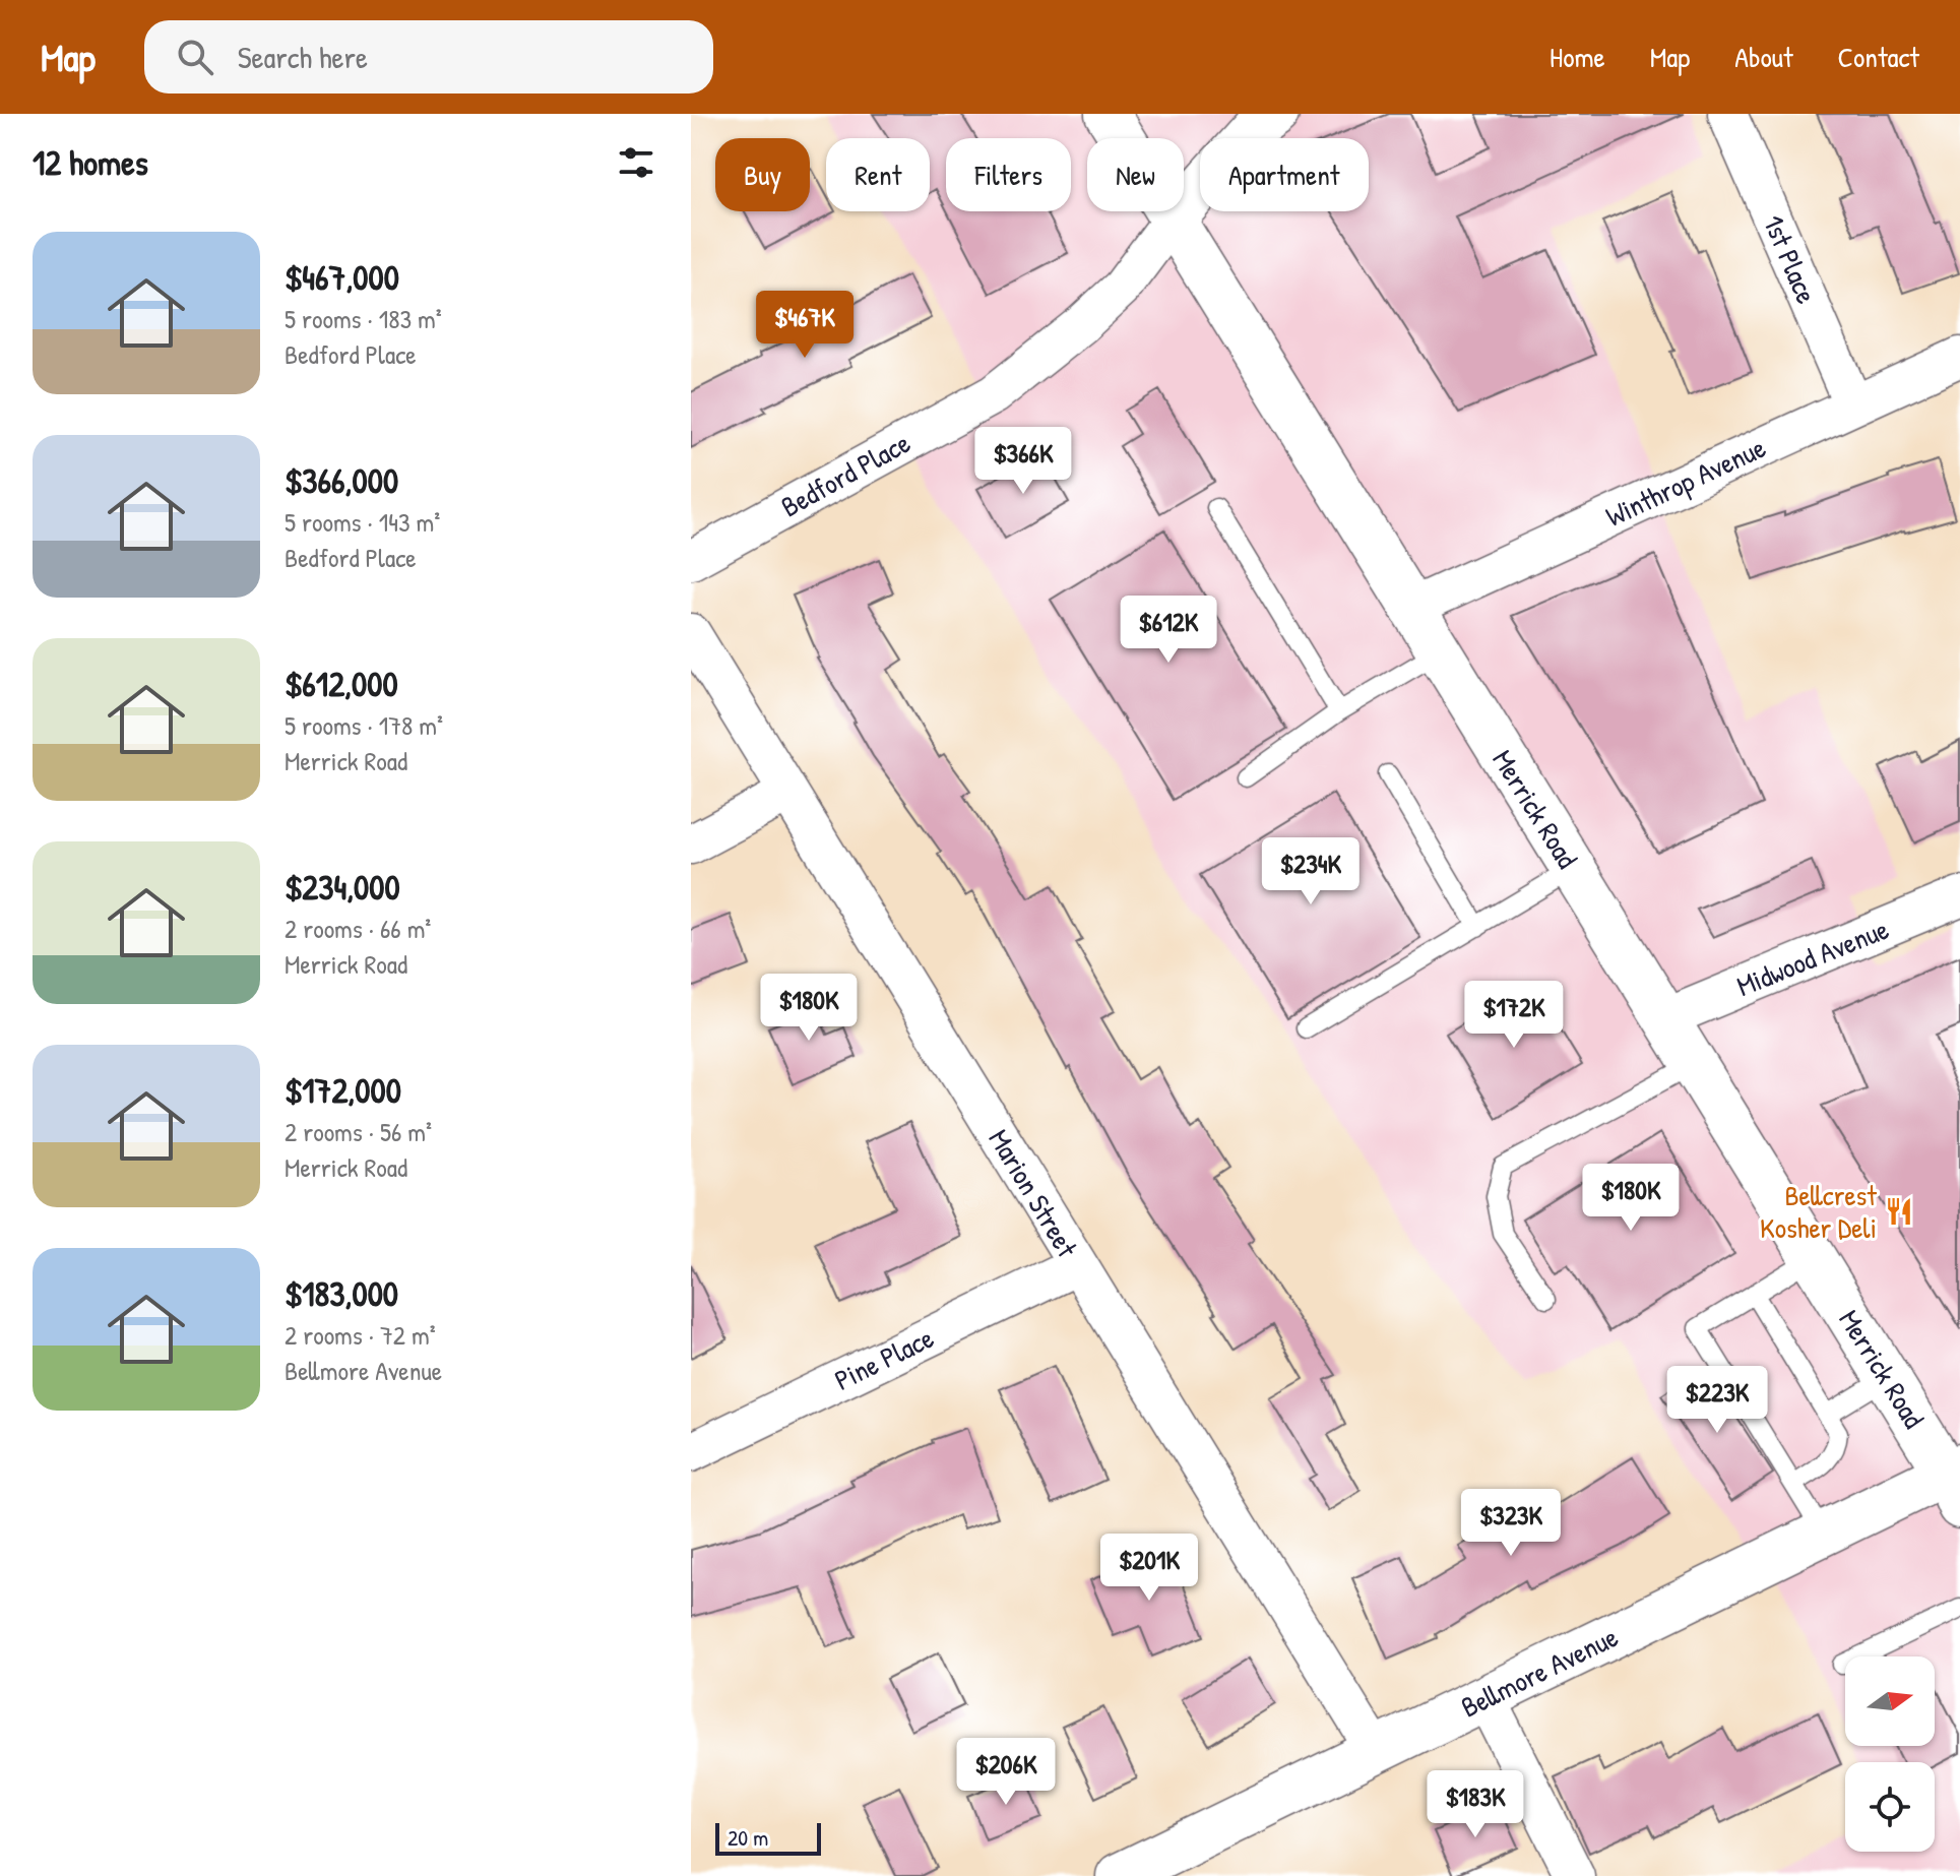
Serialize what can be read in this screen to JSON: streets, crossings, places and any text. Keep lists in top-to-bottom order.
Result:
{
  "streets": {
    "main road": ["Merrick Road", "Bellmore Avenue"],
    "street": [
      "1st Place",
      "Bedford Place",
      "Winthrop Avenue",
      "Midwood Avenue",
      "Marion Street",
      "Pine Place"
    ]
  },
  "crossings": [
    ["1st Place", "Winthrop Avenue"],
    ["Bedford Place", "Merrick Road"],
    ["Winthrop Avenue", "Merrick Road"],
    ["Merrick Road", "Midwood Avenue"],
    ["Merrick Road", "Bellmore Avenue"],
    ["Marion Street", "Pine Place"],
    ["Marion Street", "Bellmore Avenue"]
  ],
  "places": {
    "restaurant": ["Bellcrest Kosher Deli"]
  },
  "scale_bar": "20 m",
  "north": "right",
  "page": {
    "header": "Map",
    "search": "Search here",
    "nav": [
      "Home",
      "Map",
      "About",
      "Contact"
    ],
    "heading": "12 homes",
    "chip": [
      "Buy",
      "Rent",
      "Filters",
      "New",
      "Apartment"
    ],
    "list": [
      {
        "name": "$467,000",
        "note": "5 rooms · 183 m² · Bedford Place"
      },
      {
        "name": "$366,000",
        "note": "5 rooms · 143 m² · Bedford Place"
      },
      {
        "name": "$612,000",
        "note": "5 rooms · 178 m² · Merrick Road"
      },
      {
        "name": "$234,000",
        "note": "2 rooms · 66 m² · Merrick Road"
      },
      {
        "name": "$172,000",
        "note": "2 rooms · 56 m² · Merrick Road"
      },
      {
        "name": "$183,000",
        "note": "2 rooms · 72 m² · Bellmore Avenue"
      }
    ],
    "price": [
      "$467K",
      "$366K",
      "$612K",
      "$234K",
      "$180K",
      "$172K",
      "$180K",
      "$223K",
      "$323K",
      "$201K",
      "$206K",
      "$183K"
    ],
    "scale": "20 m"
  }
}
